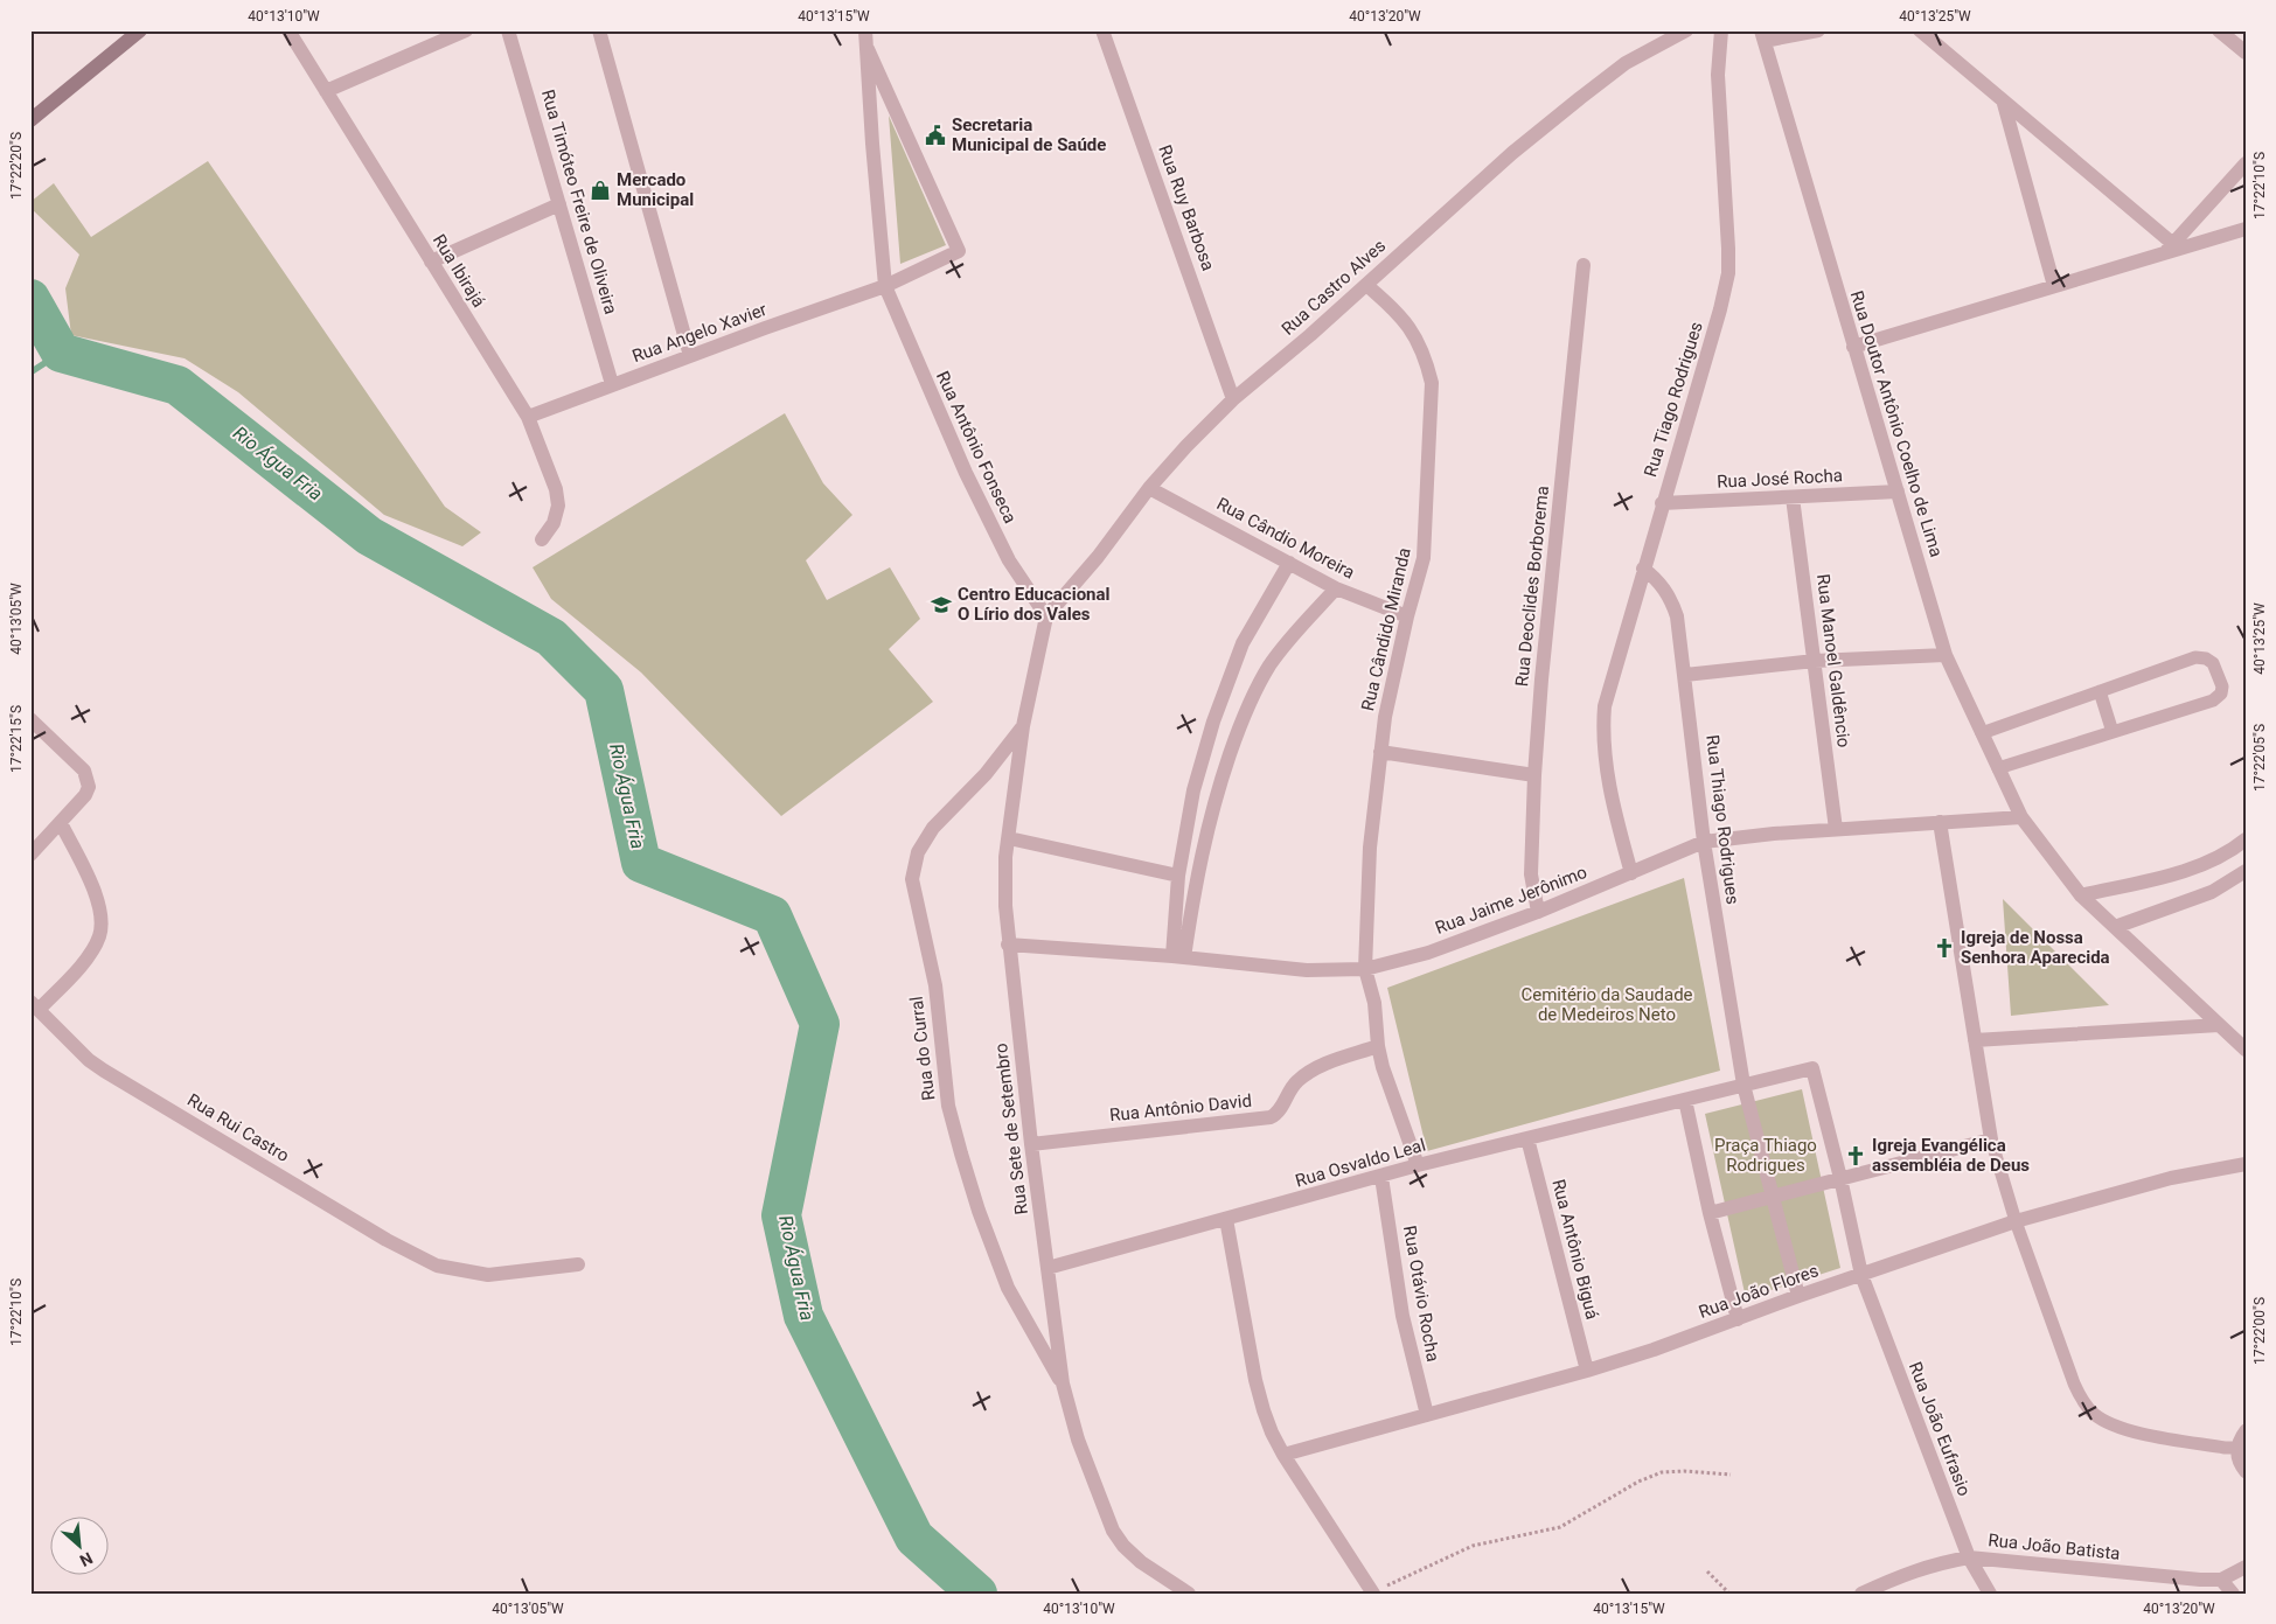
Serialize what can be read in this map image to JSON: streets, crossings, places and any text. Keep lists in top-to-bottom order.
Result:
{
  "streets": {
    "street": [
      "Rua Timóteo Freire de Oliveira",
      "Rua Ruy Barbosa",
      "Rua Ibirajá",
      "Rua Castro Alves",
      "Rua Angelo Xavier",
      "Rua Tiago Rodrigues",
      "Rua Doutor Antônio Coelho de Lima",
      "Rua Antônio Fonseca",
      "Rua José Rocha",
      "Rua Cândio Moreira",
      "Rua Deoclides Borborema",
      "Rua Cândido Miranda",
      "Rua Manoel Galdêncio",
      "Rua Thiago Rodrigues",
      "Rua Jaime Jerônimo",
      "Rua do Curral",
      "Rua Antônio David",
      "Rua Rui Castro",
      "Rua Sete de Setembro",
      "Rua Osvaldo Leal",
      "Rua Antônio Biguá",
      "Rua João Flores",
      "Rua Otávio Rocha",
      "Rua João Eufrasio",
      "Rua João Batista"
    ]
  },
  "crossings": [
    ["Rua Timóteo Freire de Oliveira", "Rua Angelo Xavier"],
    ["Rua Ruy Barbosa", "Rua Castro Alves"],
    ["Rua Ibirajá", "Rua Angelo Xavier"],
    ["Rua Castro Alves", "Rua Antônio Fonseca"],
    ["Rua Castro Alves", "Rua Cândio Moreira"],
    ["Rua Castro Alves", "Rua Cândido Miranda"],
    ["Rua Castro Alves", "Rua Sete de Setembro"],
    ["Rua Angelo Xavier", "Rua Antônio Fonseca"],
    ["Rua Tiago Rodrigues", "Rua José Rocha"],
    ["Rua Tiago Rodrigues", "Rua Thiago Rodrigues"],
    ["Rua Tiago Rodrigues", "Rua Jaime Jerônimo"],
    ["Rua Doutor Antônio Coelho de Lima", "Rua José Rocha"],
    ["Rua Doutor Antônio Coelho de Lima", "Rua Jaime Jerônimo"],
    ["Rua Antônio Fonseca", "Rua Sete de Setembro"],
    ["Rua José Rocha", "Rua Manoel Galdêncio"],
    ["Rua Cândio Moreira", "Rua Cândido Miranda"],
    ["Rua Deoclides Borborema", "Rua Jaime Jerônimo"],
    ["Rua Cândido Miranda", "Rua Jaime Jerônimo"],
    ["Rua Cândido Miranda", "Rua Antônio David"],
    ["Rua Cândido Miranda", "Rua Osvaldo Leal"],
    ["Rua Manoel Galdêncio", "Rua Jaime Jerônimo"],
    ["Rua Thiago Rodrigues", "Rua Jaime Jerônimo"],
    ["Rua Jaime Jerônimo", "Rua Sete de Setembro"],
    ["Rua do Curral", "Rua Sete de Setembro"],
    ["Rua Antônio David", "Rua Sete de Setembro"],
    ["Rua Sete de Setembro", "Rua Osvaldo Leal"],
    ["Rua Osvaldo Leal", "Rua Antônio Biguá"],
    ["Rua Osvaldo Leal", "Rua Otávio Rocha"],
    ["Rua Antônio Biguá", "Rua João Flores"],
    ["Rua João Flores", "Rua Otávio Rocha"],
    ["Rua João Flores", "Rua João Eufrasio"],
    ["Rua João Eufrasio", "Rua João Batista"]
  ],
  "water": ["Rio Água Fria"],
  "parks": ["Cemitério da Saudade de Medeiros Neto", "Praça Thiago Rodrigues"],
  "places": {
    "public building": ["Secretaria Municipal de Saúde"],
    "shop": ["Mercado Municipal"],
    "school or university": ["Centro Educacional O Lírio dos Vales"],
    "church": ["Igreja de Nossa Senhora Aparecida", "Igreja Evangélica assembléia de Deus"]
  },
  "north": "bottom right",
  "coordinates": [
    "40°13'10\"W",
    "40°13'15\"W",
    "40°13'20\"W",
    "40°13'25\"W",
    "17°22'20\"S",
    "17°22'10\"S",
    "40°13'05\"W",
    "17°22'15\"S",
    "17°22'05\"S",
    "17°22'00\"S"
  ]
}
